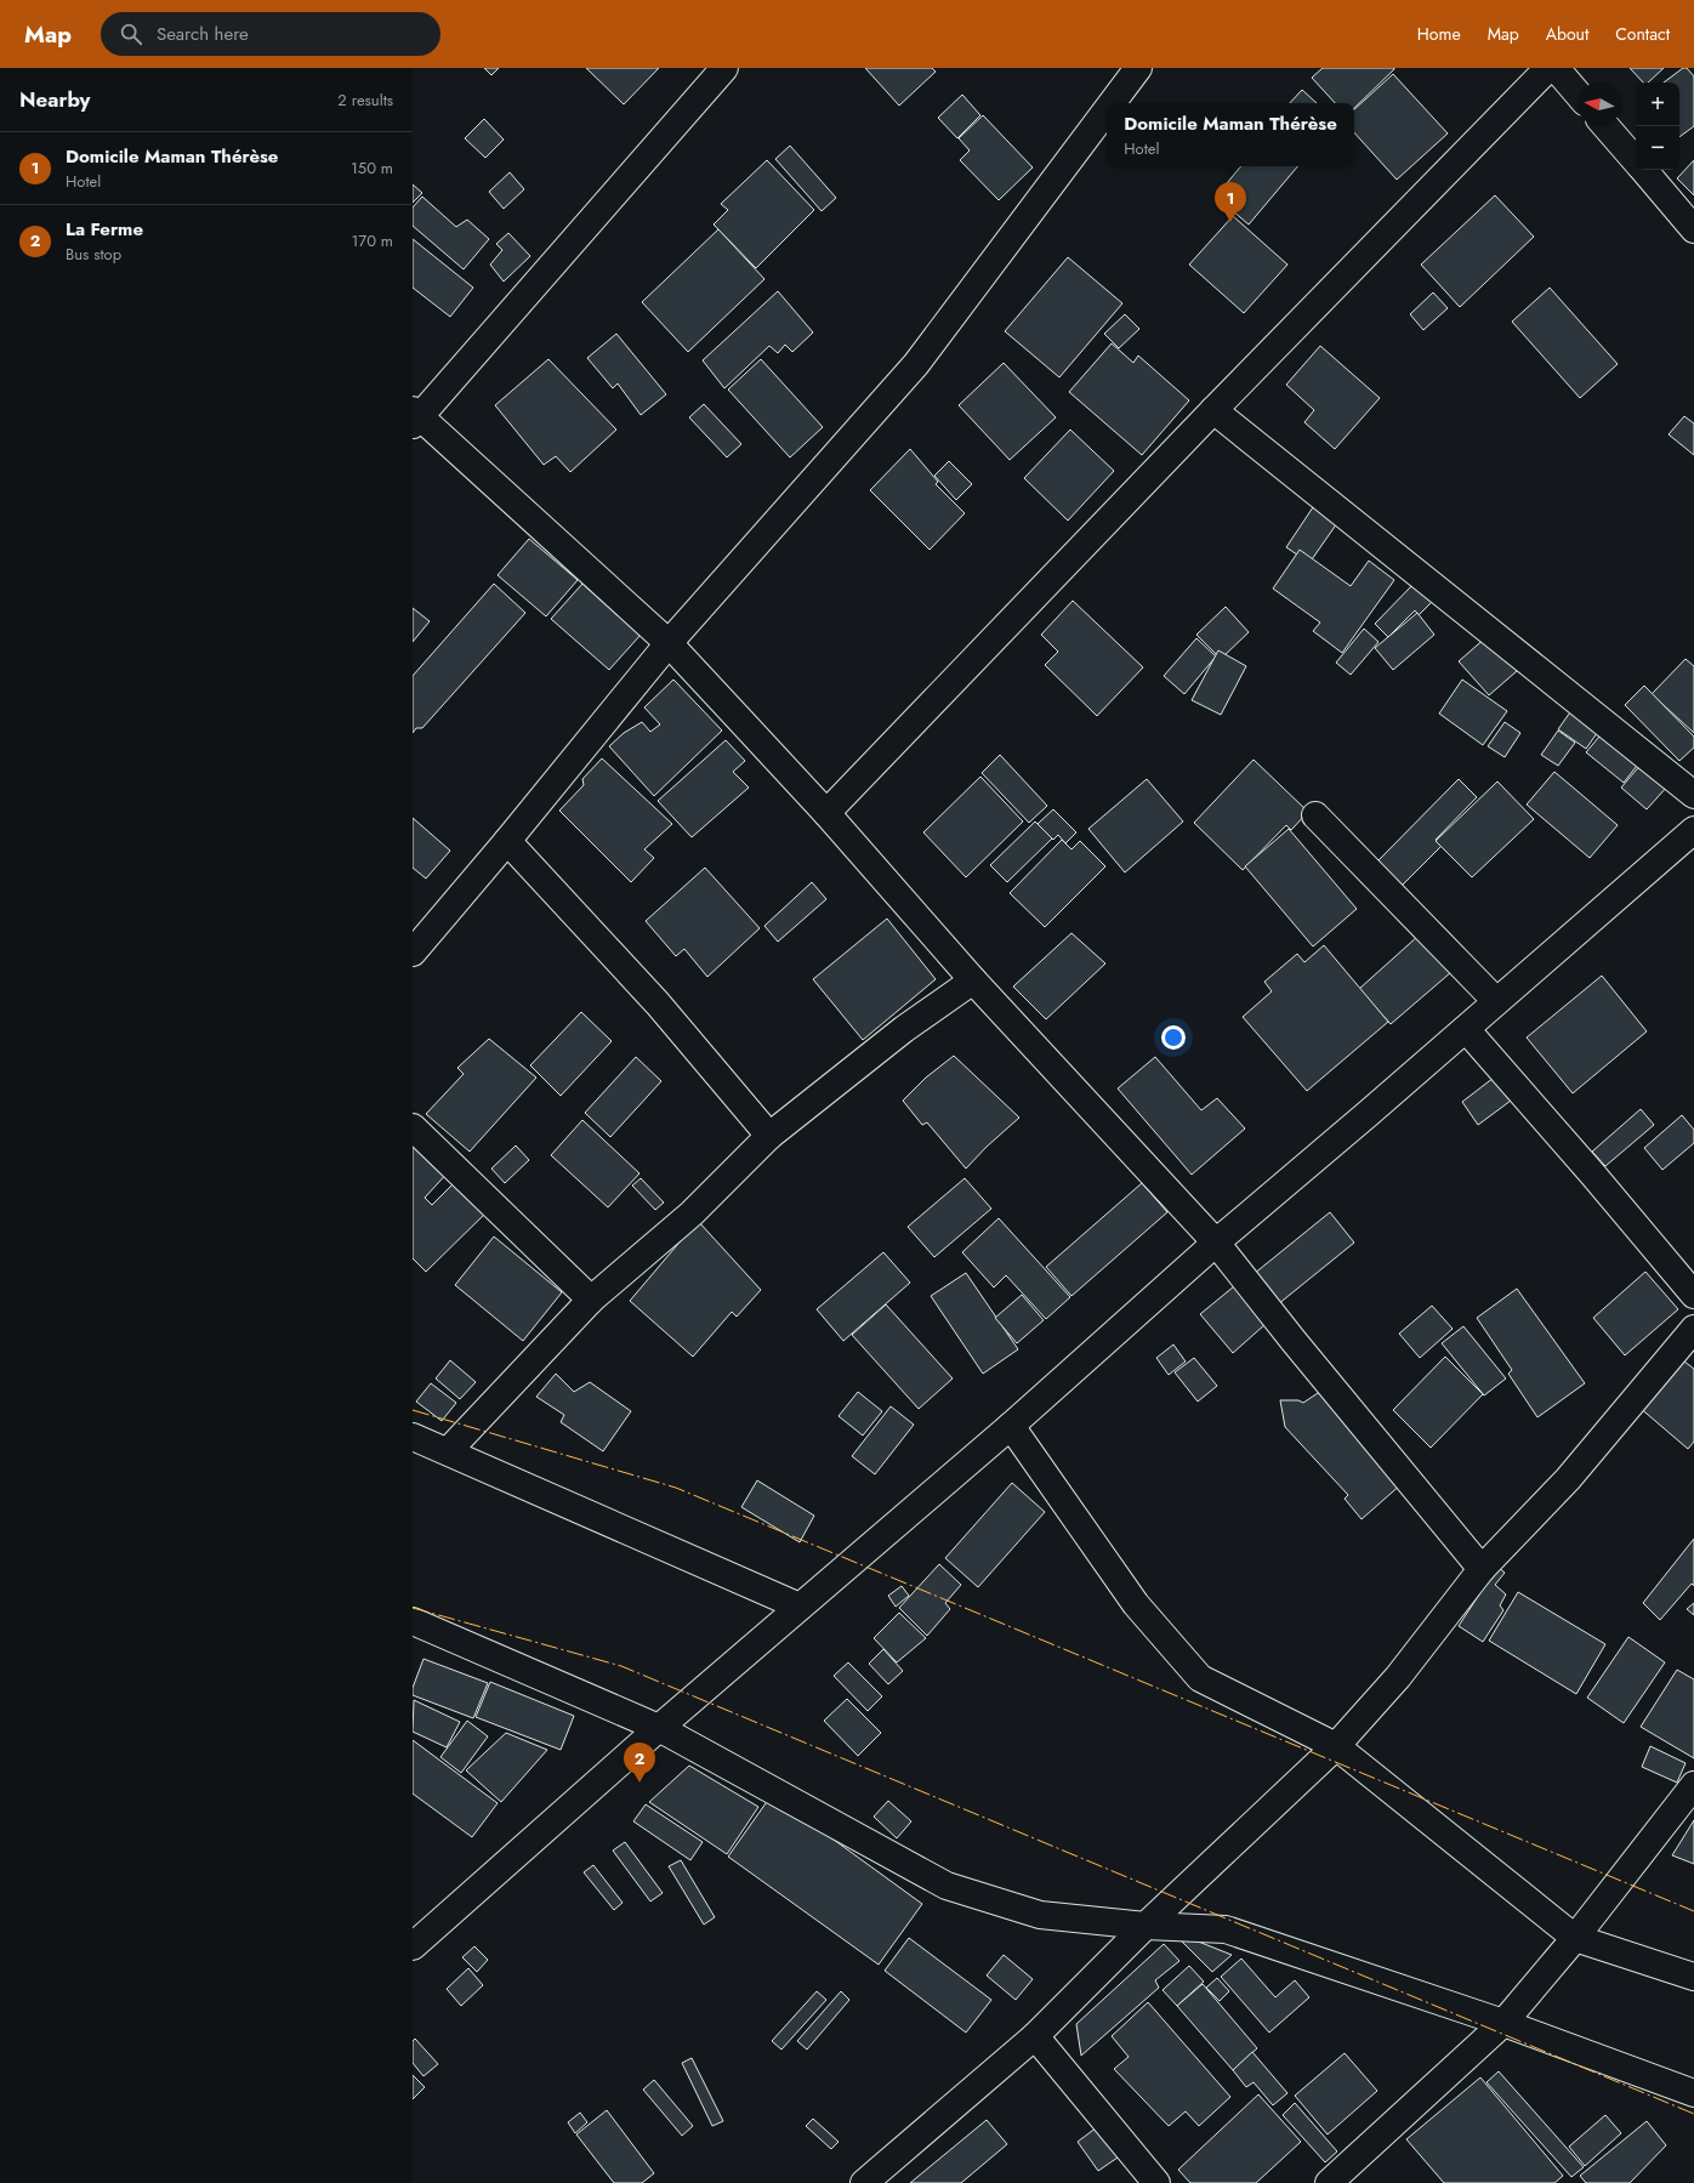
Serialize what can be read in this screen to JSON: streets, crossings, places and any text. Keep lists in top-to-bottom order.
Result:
{
  "north": "left",
  "page": {
    "header": "Map",
    "search": "Search here",
    "nav": [
      "Home",
      "Map",
      "About",
      "Contact"
    ],
    "heading": ["Nearby", "2 results"],
    "map_buttons": ["+", "−"],
    "popup": ["Domicile Maman Thérèse", "Hotel"],
    "list": [
      {
        "mark": "1",
        "name": "Domicile Maman Thérèse",
        "note": "Hotel",
        "value": "150 m"
      },
      {
        "mark": "2",
        "name": "La Ferme",
        "note": "Bus stop",
        "value": "170 m"
      }
    ],
    "pins": ["1", "2"]
  }
}
